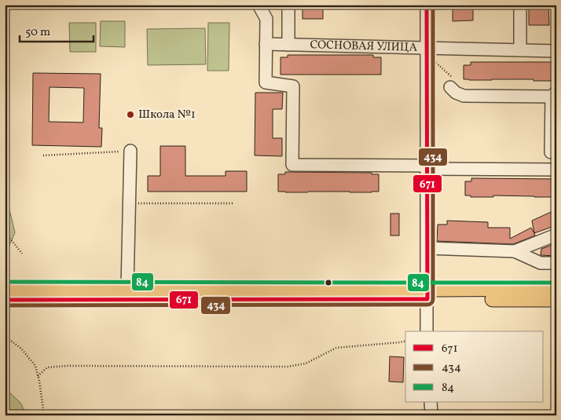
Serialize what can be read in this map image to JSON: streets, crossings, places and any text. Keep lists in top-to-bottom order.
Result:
{
  "streets": {
    "street": ["СОСНОВАЯ УЛИЦА"]
  },
  "places": ["Школа №1"],
  "lines": ["transit line 671", "transit line 434", "transit line 84"],
  "legend": ["671", "434", "84"],
  "scale_bar": "50 m"
}
